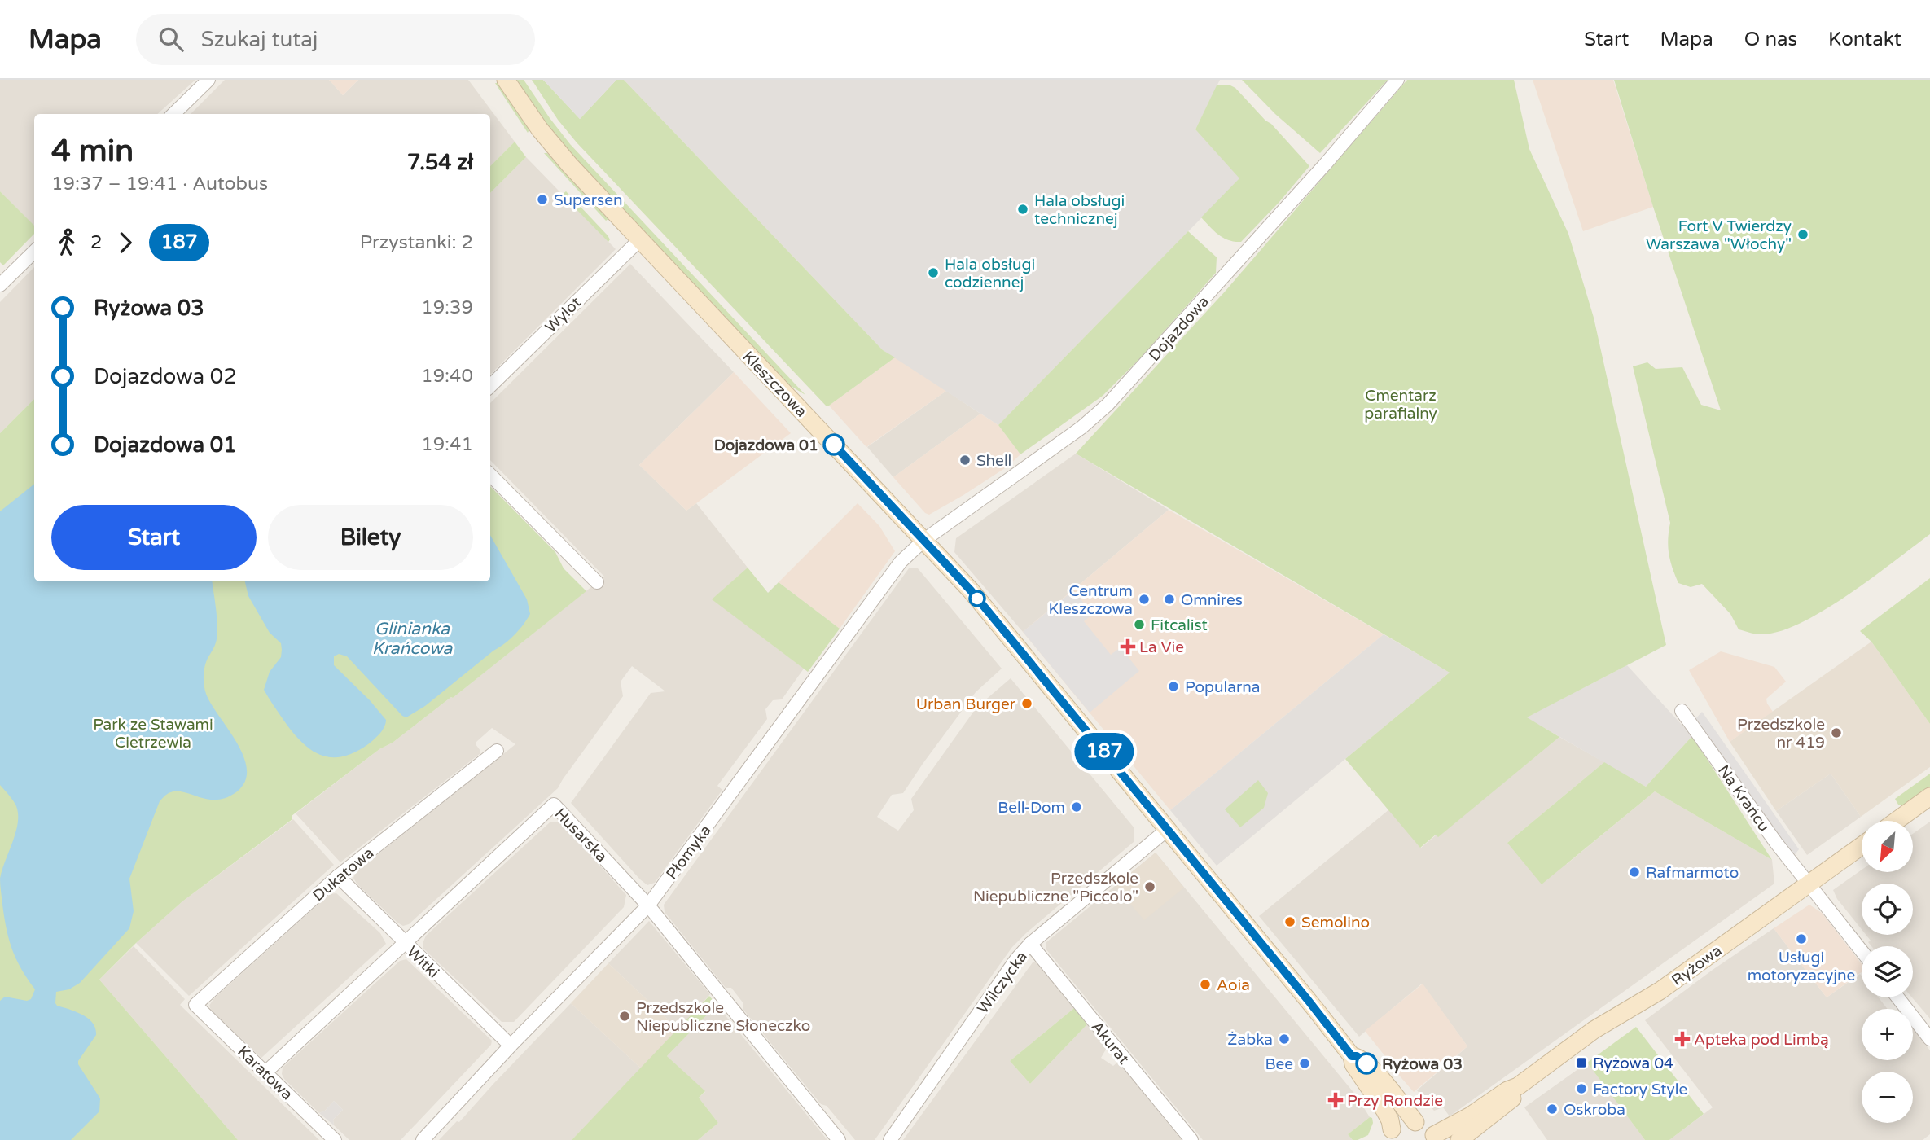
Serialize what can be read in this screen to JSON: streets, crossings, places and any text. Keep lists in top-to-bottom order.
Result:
{
  "streets": {
    "main road": ["Kleszczowa", "Ryżowa"],
    "street": [
      "Wylot",
      "Dojazdowa",
      "Na Krańcu",
      "Husarska",
      "Płomyka",
      "Dukatowa",
      "Witki",
      "Wilczycka",
      "Akurat",
      "Karatowa"
    ]
  },
  "crossings": [
    ["Wylot", "Kleszczowa"],
    ["Dojazdowa", "Kleszczowa"],
    ["Dojazdowa", "Płomyka"],
    ["Kleszczowa", "Płomyka"],
    ["Kleszczowa", "Ryżowa"],
    ["Kleszczowa", "Wilczycka"],
    ["Na Krańcu", "Ryżowa"],
    ["Husarska", "Płomyka"],
    ["Husarska", "Witki"],
    ["Husarska", "Karatowa"],
    ["Płomyka", "Witki"],
    ["Dukatowa", "Witki"],
    ["Dukatowa", "Karatowa"],
    ["Wilczycka", "Akurat"]
  ],
  "water": ["Glinianka Krańcowa"],
  "parks": ["Cmentarz parafialny", "Park ze Stawami Cietrzewia"],
  "places": {
    "other": [
      "Supersen",
      "Hala obsługi technicznej",
      "Fort V Twierdzy Warszawa \"Włochy\"",
      "Hala obsługi codziennej",
      "Dojazdowa 01",
      "Shell",
      "Centrum Kleszczowa",
      "Omnires",
      "Fitcalist",
      "Popularna",
      "Urban Burger",
      "Przedszkole nr 419",
      "Bell-Dom",
      "Rafmarmoto",
      "Przedszkole Niepubliczne \"Piccolo\"",
      "Semolino",
      "Usługi motoryzacyjne",
      "Aoia",
      "Przedszkole Niepubliczne Słoneczko",
      "Żabka",
      "Bee",
      "Ryżowa 03",
      "Factory Style",
      "Oskroba"
    ],
    "health": ["La Vie", "Apteka pod Limbą", "Przy Rondzie"],
    "transit": ["Ryżowa 04"]
  },
  "lines": ["bus line 187"],
  "north": "bottom left",
  "page": {
    "header": "Mapa",
    "search": "Szukaj tutaj",
    "nav": [
      "Start",
      "Mapa",
      "O nas",
      "Kontakt"
    ],
    "on_map": "187",
    "heading": ["4 min", "19:37 – 19:41 · Autobus", "7.54 zł"],
    "legs": ["2", "187", "Przystanki: 2"],
    "list": [
      {
        "name": "Ryżowa 03",
        "value": "19:39"
      },
      {
        "name": "Dojazdowa 02",
        "value": "19:40"
      },
      {
        "name": "Dojazdowa 01",
        "value": "19:41"
      }
    ],
    "buttons": ["Start", "Bilety"],
    "map_buttons": ["+", "−"]
  }
}
